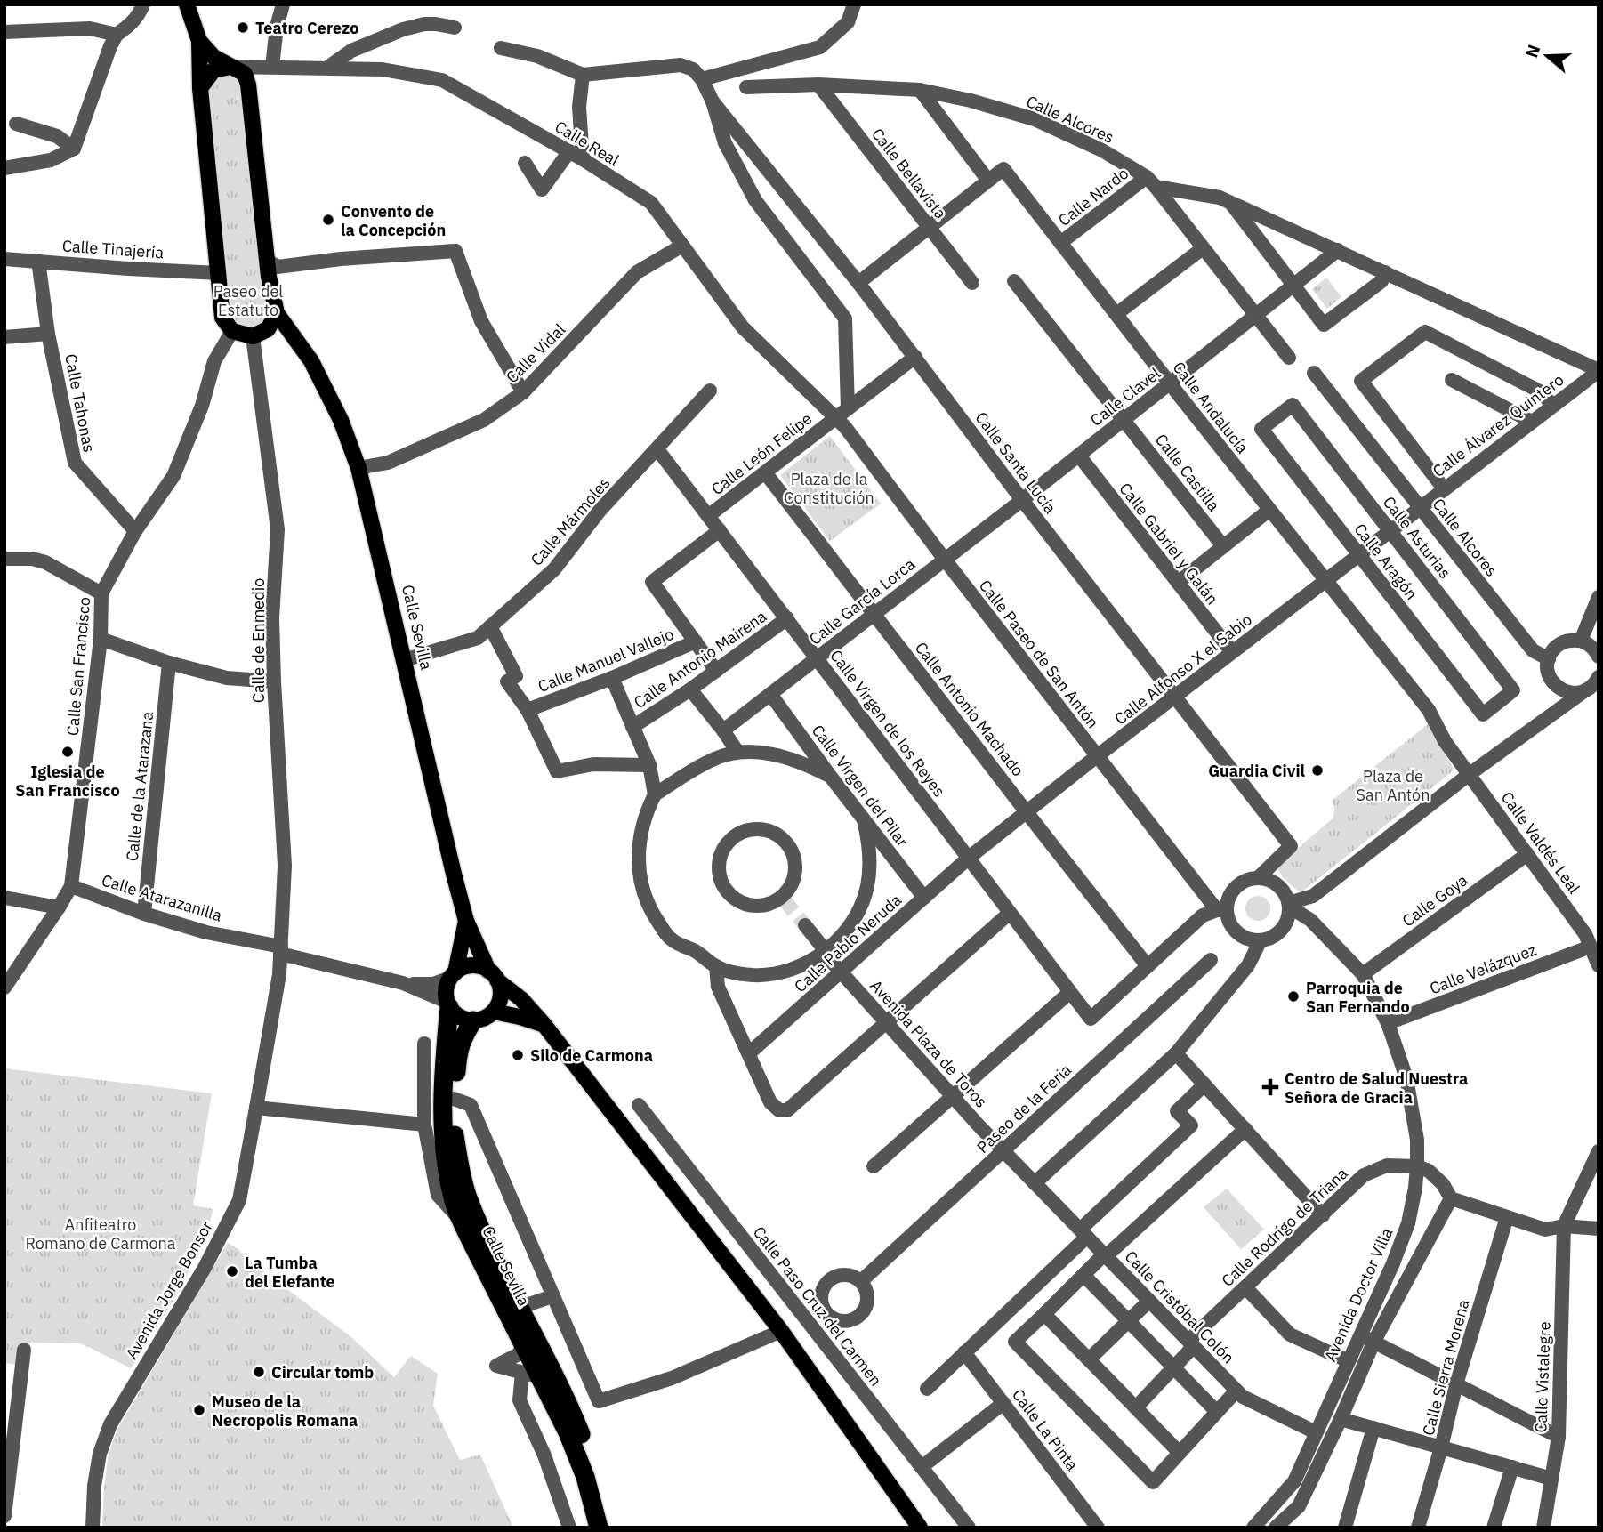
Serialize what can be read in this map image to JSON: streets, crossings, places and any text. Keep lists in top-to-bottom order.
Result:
{
  "streets": {
    "highway": ["Calle Sevilla"],
    "street": [
      "Calle Alcores",
      "Calle Real",
      "Calle Bellavista",
      "Calle Nardo",
      "Calle Tinajería",
      "Calle Vidal",
      "Calle Clavel",
      "Calle Tahonas",
      "Calle Andalucía",
      "Calle Álvarez Quintero",
      "Calle León Felipe",
      "Calle Santa Lucía",
      "Calle Castilla",
      "Calle Mármoles",
      "Calle Asturias",
      "Calle Gabriel y Galán",
      "Calle Aragón",
      "Calle García Lorca",
      "Calle de Enmedio",
      "Calle Paseo de San Antón",
      "Calle Antonio Mairena",
      "Calle Manuel Vallejo",
      "Calle San Francisco",
      "Calle Alfonso X el Sabio",
      "Calle Antonio Machado",
      "Calle Virgen de los Reyes",
      "Calle Virgen del Pilar",
      "Calle de la Atarazana",
      "Calle Valdés Leal",
      "Calle Atarazanilla",
      "Calle Goya",
      "Calle Pablo Neruda",
      "Calle Velázquez",
      "Avenida Plaza de Toros",
      "Paseo de la Feria",
      "Calle Rodrígo de Triana",
      "Avenida Jorge Bonsor",
      "Avenida Doctor Villa",
      "Calle Paso Cruz del Carmen",
      "Calle Cristóbal Colón",
      "Calle Sierra Morena",
      "Calle Vistalegre",
      "Calle La Pinta"
    ]
  },
  "crossings": [
    ["Calle Alcores", "Calle Bellavista"],
    ["Calle Alcores", "Calle Nardo"],
    ["Calle Alcores", "Calle Clavel"],
    ["Calle Alcores", "Calle Álvarez Quintero"],
    ["Calle Alcores", "Calle Alfonso X el Sabio"],
    ["Calle Real", "Calle Vidal"],
    ["Calle Real", "Calle León Felipe"],
    ["Calle Real", "Calle Paseo de San Antón"],
    ["Calle Nardo", "Calle Andalucía"],
    ["Calle Tinajería", "Calle Tahonas"],
    ["Calle Vidal", "Calle Sevilla"],
    ["Calle Clavel", "Calle Andalucía"],
    ["Calle Clavel", "Calle Santa Lucía"],
    ["Calle Clavel", "Calle Castilla"],
    ["Calle Clavel", "Calle Gabriel y Galán"],
    ["Calle Clavel", "Calle García Lorca"],
    ["Calle Tahonas", "Calle San Francisco"],
    ["Calle Andalucía", "Calle Alfonso X el Sabio"],
    ["Calle Andalucía", "Calle Valdés Leal"],
    ["Calle Álvarez Quintero", "Calle Alfonso X el Sabio"],
    ["Calle León Felipe", "Calle Santa Lucía"],
    ["Calle León Felipe", "Calle Paseo de San Antón"],
    ["Calle León Felipe", "Calle Antonio Machado"],
    ["Calle León Felipe", "Calle Virgen de los Reyes"],
    ["Calle Santa Lucía", "Calle García Lorca"],
    ["Calle Santa Lucía", "Calle Paseo de San Antón"],
    ["Calle Santa Lucía", "Calle Alfonso X el Sabio"],
    ["Calle Santa Lucía", "Avenida Doctor Villa"],
    ["Calle Mármoles", "Calle Sevilla"],
    ["Calle Mármoles", "Calle Virgen de los Reyes"],
    ["Calle Asturias", "Calle Aragón"],
    ["Calle Asturias", "Calle Alfonso X el Sabio"],
    ["Calle Gabriel y Galán", "Calle Alfonso X el Sabio"],
    ["Calle Aragón", "Calle Alfonso X el Sabio"],
    ["Calle García Lorca", "Calle Paseo de San Antón"],
    ["Calle García Lorca", "Calle Antonio Machado"],
    ["Calle García Lorca", "Calle Virgen de los Reyes"],
    ["Calle García Lorca", "Calle Virgen del Pilar"],
    ["Calle de Enmedio", "Calle Atarazanilla"],
    ["Calle de Enmedio", "Avenida Jorge Bonsor"],
    ["Calle Paseo de San Antón", "Calle Alfonso X el Sabio"],
    ["Calle Paseo de San Antón", "Avenida Doctor Villa"],
    ["Calle Antonio Mairena", "Calle Virgen de los Reyes"],
    ["Calle San Francisco", "Calle Atarazanilla"],
    ["Calle Alfonso X el Sabio", "Calle Antonio Machado"],
    ["Calle Alfonso X el Sabio", "Calle Virgen de los Reyes"],
    ["Calle Alfonso X el Sabio", "Calle Pablo Neruda"],
    ["Calle Antonio Machado", "Calle Virgen de los Reyes"],
    ["Calle Virgen de los Reyes", "Calle Pablo Neruda"],
    ["Calle Virgen del Pilar", "Calle Pablo Neruda"],
    ["Calle de la Atarazana", "Calle Atarazanilla"],
    ["Calle Valdés Leal", "Calle Goya"],
    ["Calle Valdés Leal", "Calle Velázquez"],
    ["Calle Atarazanilla", "Avenida Jorge Bonsor"],
    ["Calle Goya", "Avenida Doctor Villa"],
    ["Calle Pablo Neruda", "Avenida Plaza de Toros"],
    ["Calle Velázquez", "Avenida Doctor Villa"],
    ["Avenida Plaza de Toros", "Paseo de la Feria"],
    ["Avenida Plaza de Toros", "Calle Cristóbal Colón"],
    ["Calle Rodrígo de Triana", "Avenida Doctor Villa"],
    ["Calle Rodrígo de Triana", "Calle Cristóbal Colón"],
    ["Avenida Doctor Villa", "Calle Cristóbal Colón"]
  ],
  "parks": [
    "Paseo del Estatuto",
    "Plaza de la Constitución",
    "Plaza de San Antón",
    "Anfiteatro Romano de Carmona"
  ],
  "places": {
    "other": [
      "Teatro Cerezo",
      "Convento de la Concepción",
      "Iglesia de San Francisco",
      "Guardia Civil",
      "Parroquia de San Fernando",
      "Silo de Carmona",
      "La Tumba del Elefante",
      "Circular tomb",
      "Museo de la Necropolis Romana"
    ],
    "health": ["Centro de Salud Nuestra Señora de Gracia"]
  },
  "north": "left"
}
